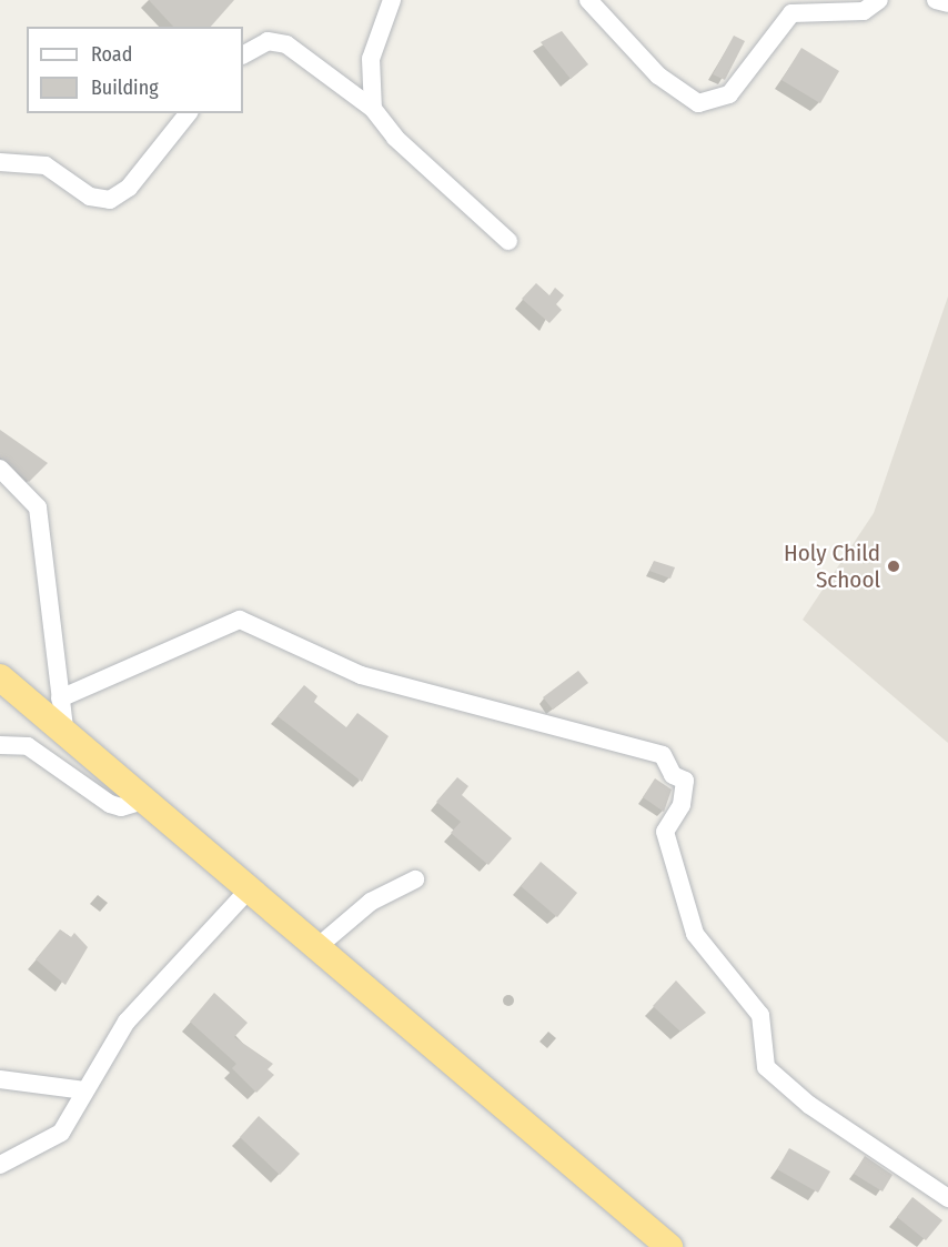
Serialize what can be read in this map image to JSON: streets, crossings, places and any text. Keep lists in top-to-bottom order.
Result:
{
  "places": ["Holy Child School"],
  "legend": ["Road", "Building"]
}
